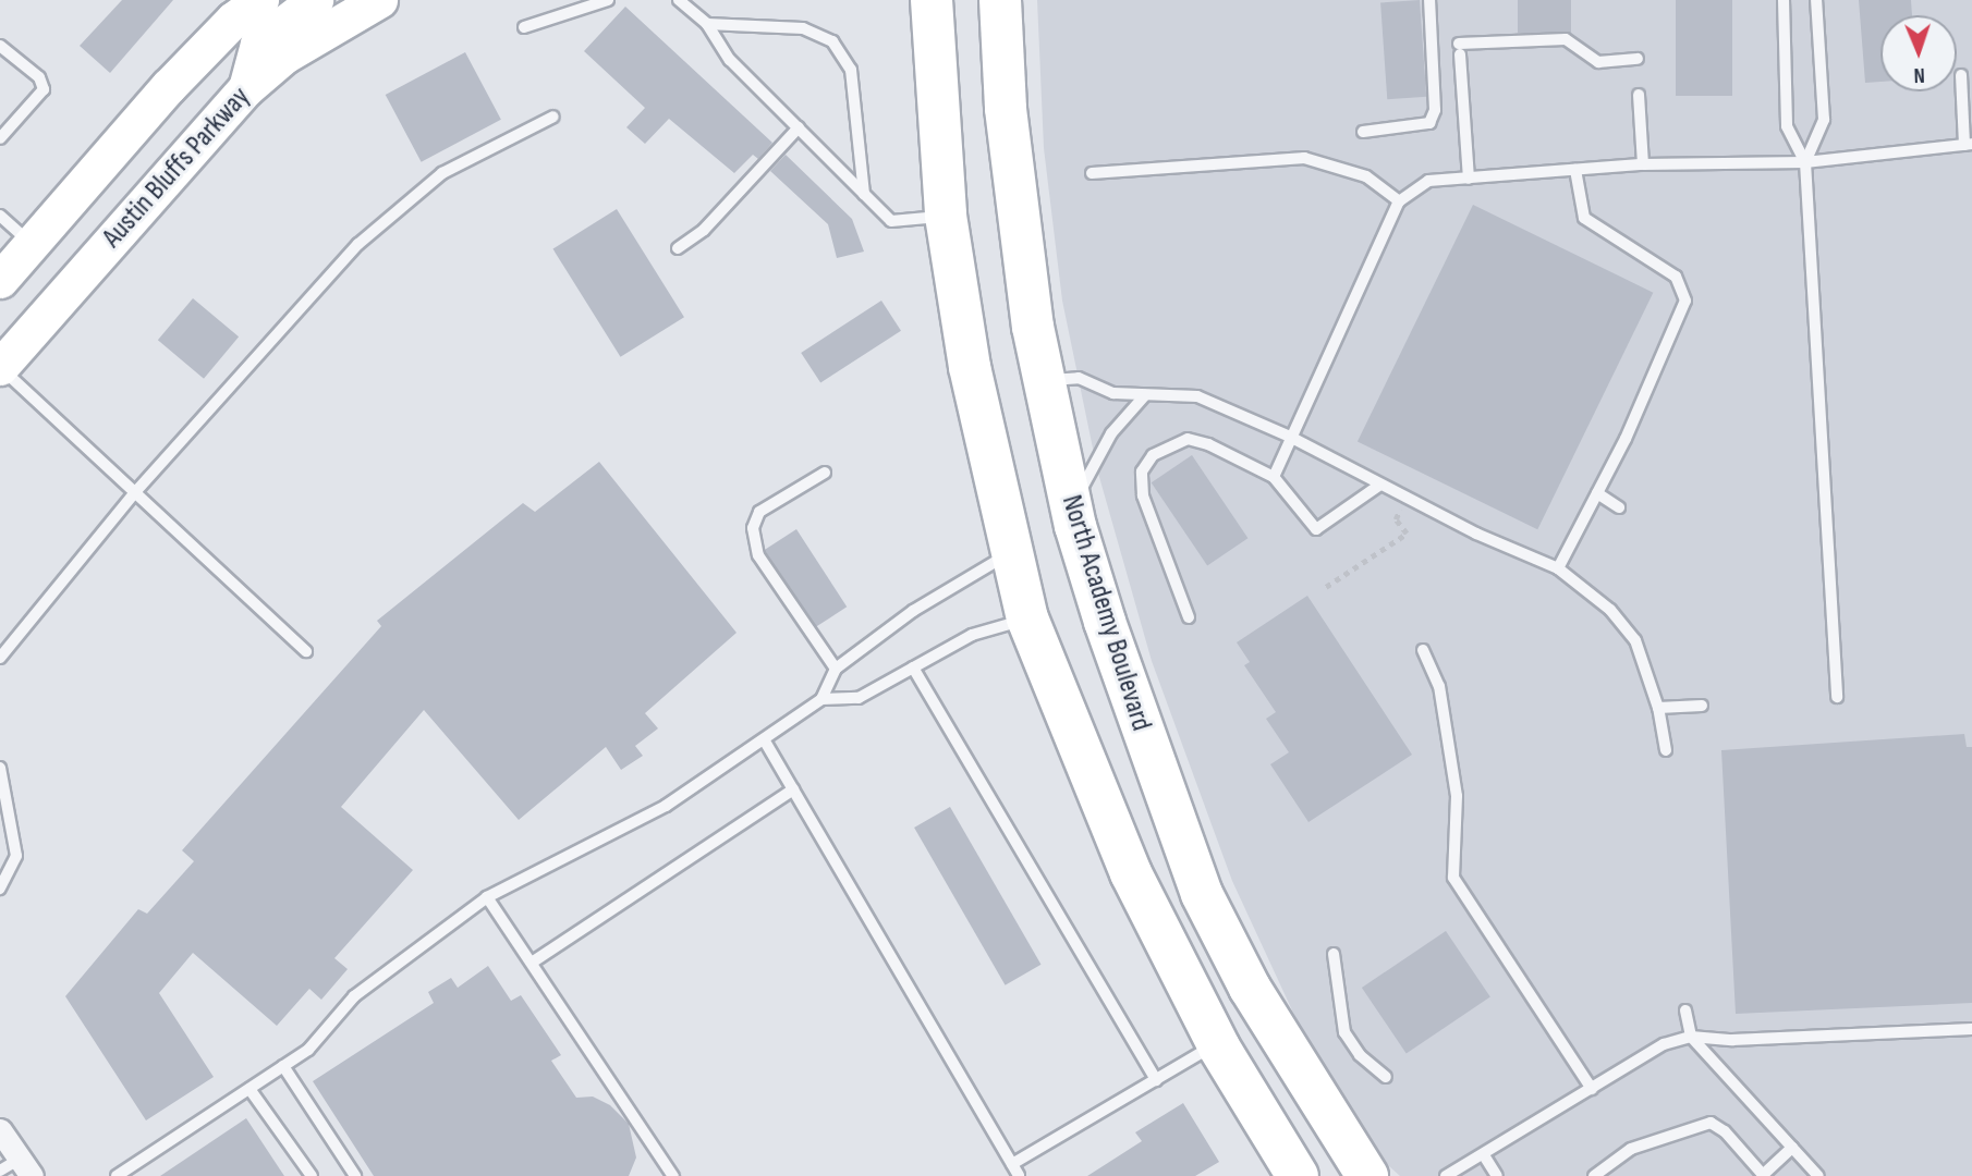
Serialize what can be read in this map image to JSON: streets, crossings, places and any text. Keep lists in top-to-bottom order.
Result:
{
  "streets": {
    "highway": ["North Academy Boulevard"],
    "main road": ["Austin Bluffs Parkway"]
  },
  "north": "bottom"
}
